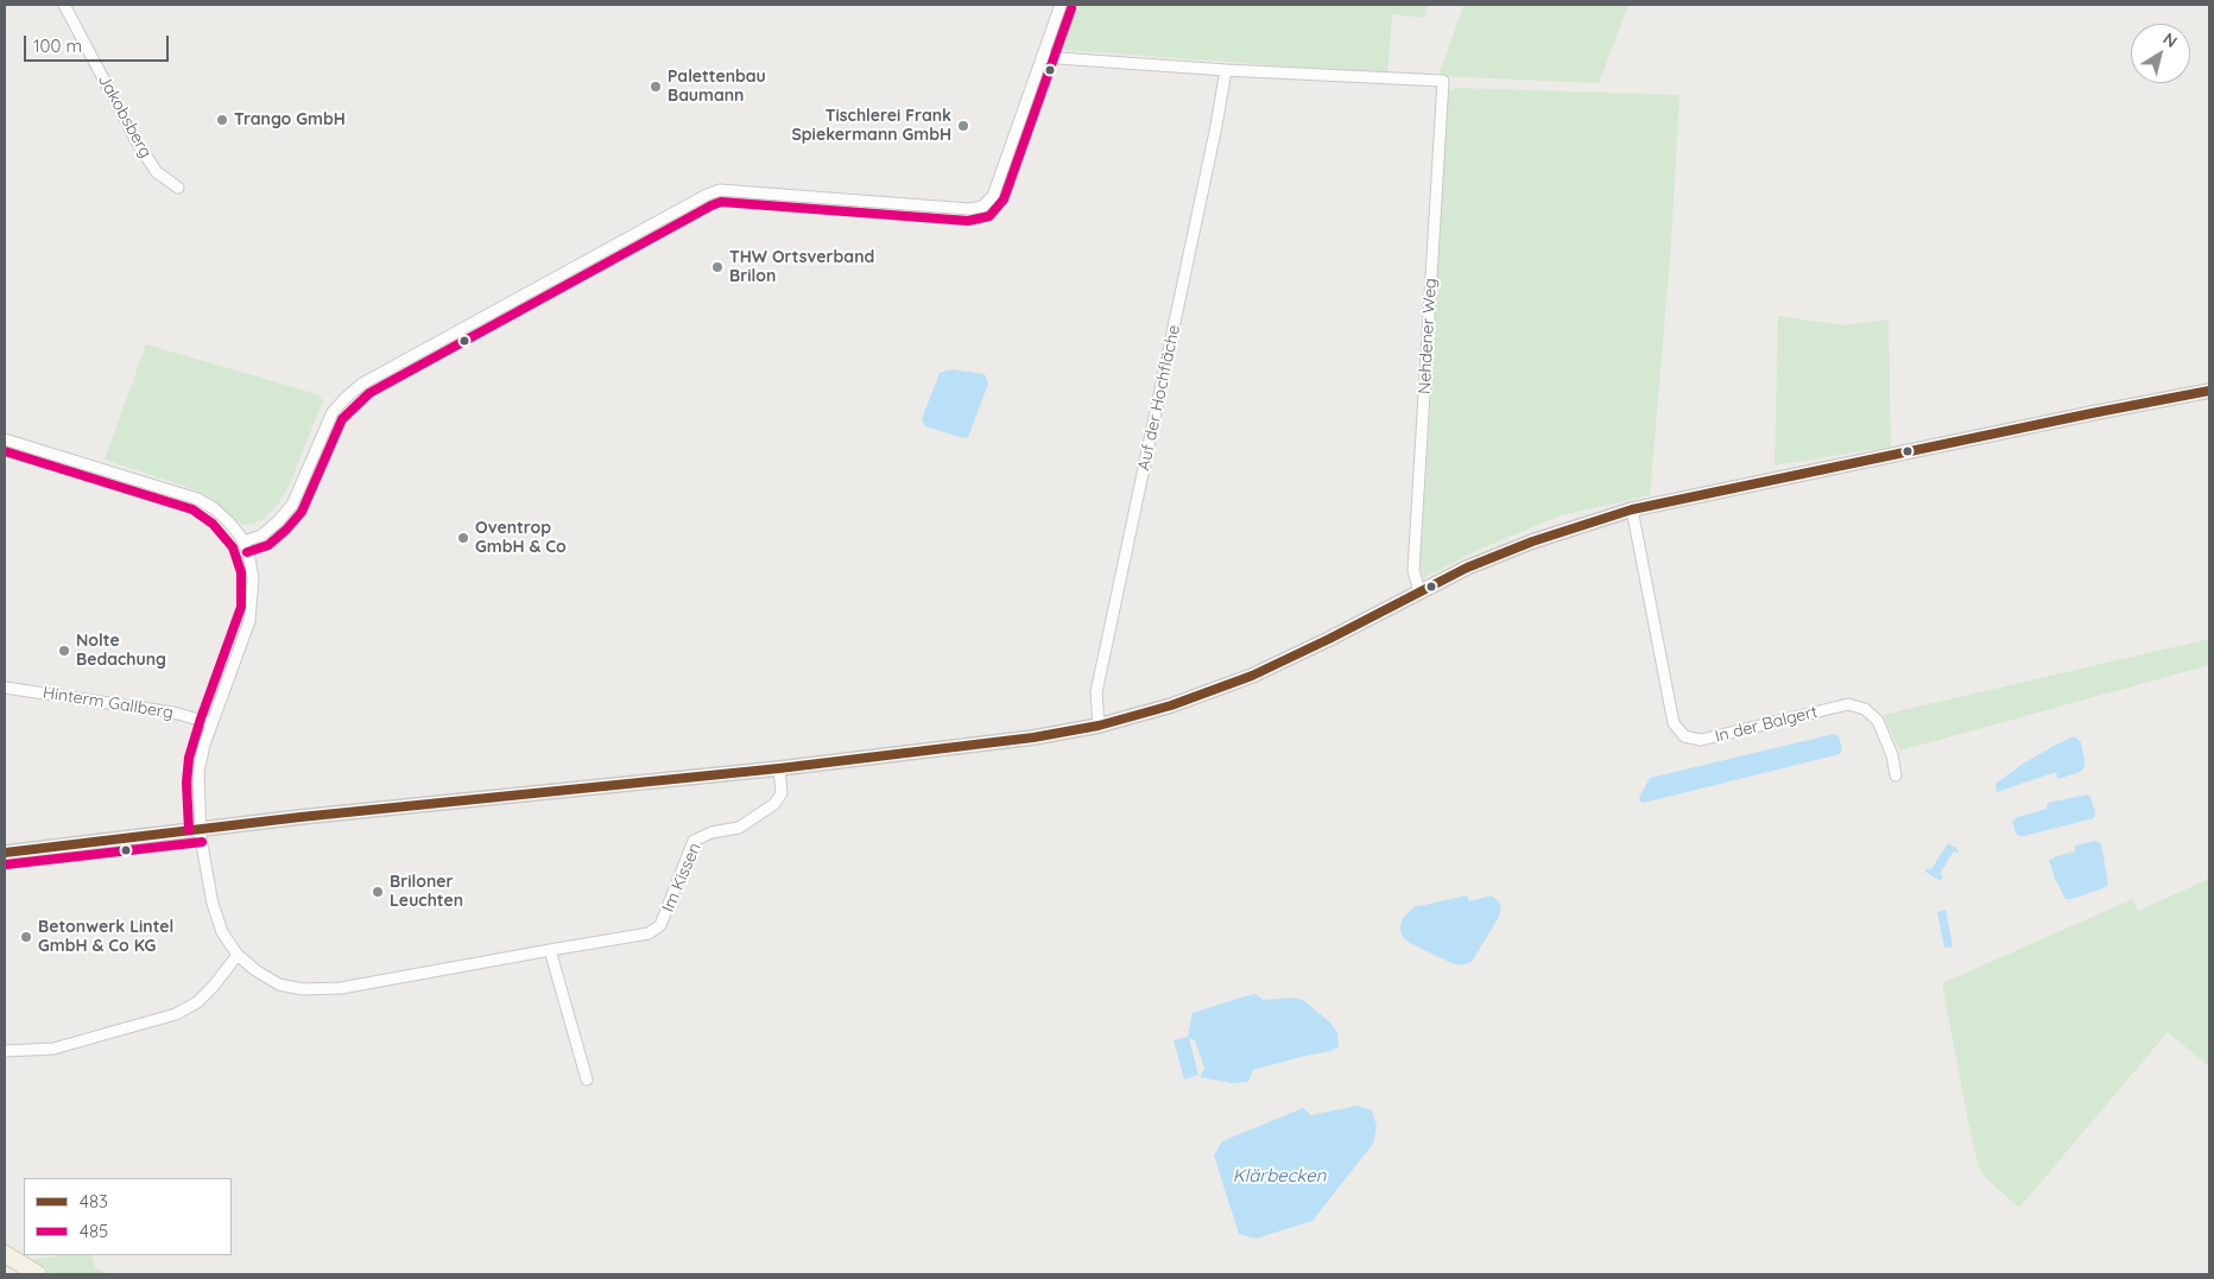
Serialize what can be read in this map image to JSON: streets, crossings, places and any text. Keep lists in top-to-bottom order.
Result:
{
  "streets": {
    "street": [
      "Jakobsberg",
      "Nehdener Weg",
      "Auf der Hochfläche",
      "Hinterm Gallberg",
      "In der Balgert",
      "Im Kissen"
    ]
  },
  "crossings": [
    ["Nehdener Weg", "Auf der Hochfläche"]
  ],
  "water": ["Klärbecken"],
  "places": [
    "Palettenbau Baumann",
    "Trango GmbH",
    "Tischlerei Frank Spiekermann GmbH",
    "THW Ortsverband Brilon",
    "Oventrop GmbH & Co",
    "Nolte Bedachung",
    "Briloner Leuchten",
    "Betonwerk Lintel GmbH & Co KG"
  ],
  "lines": ["transit line 485", "transit line 483"],
  "legend": ["483", "485"],
  "scale_bar": "100 m",
  "north": "top right"
}
